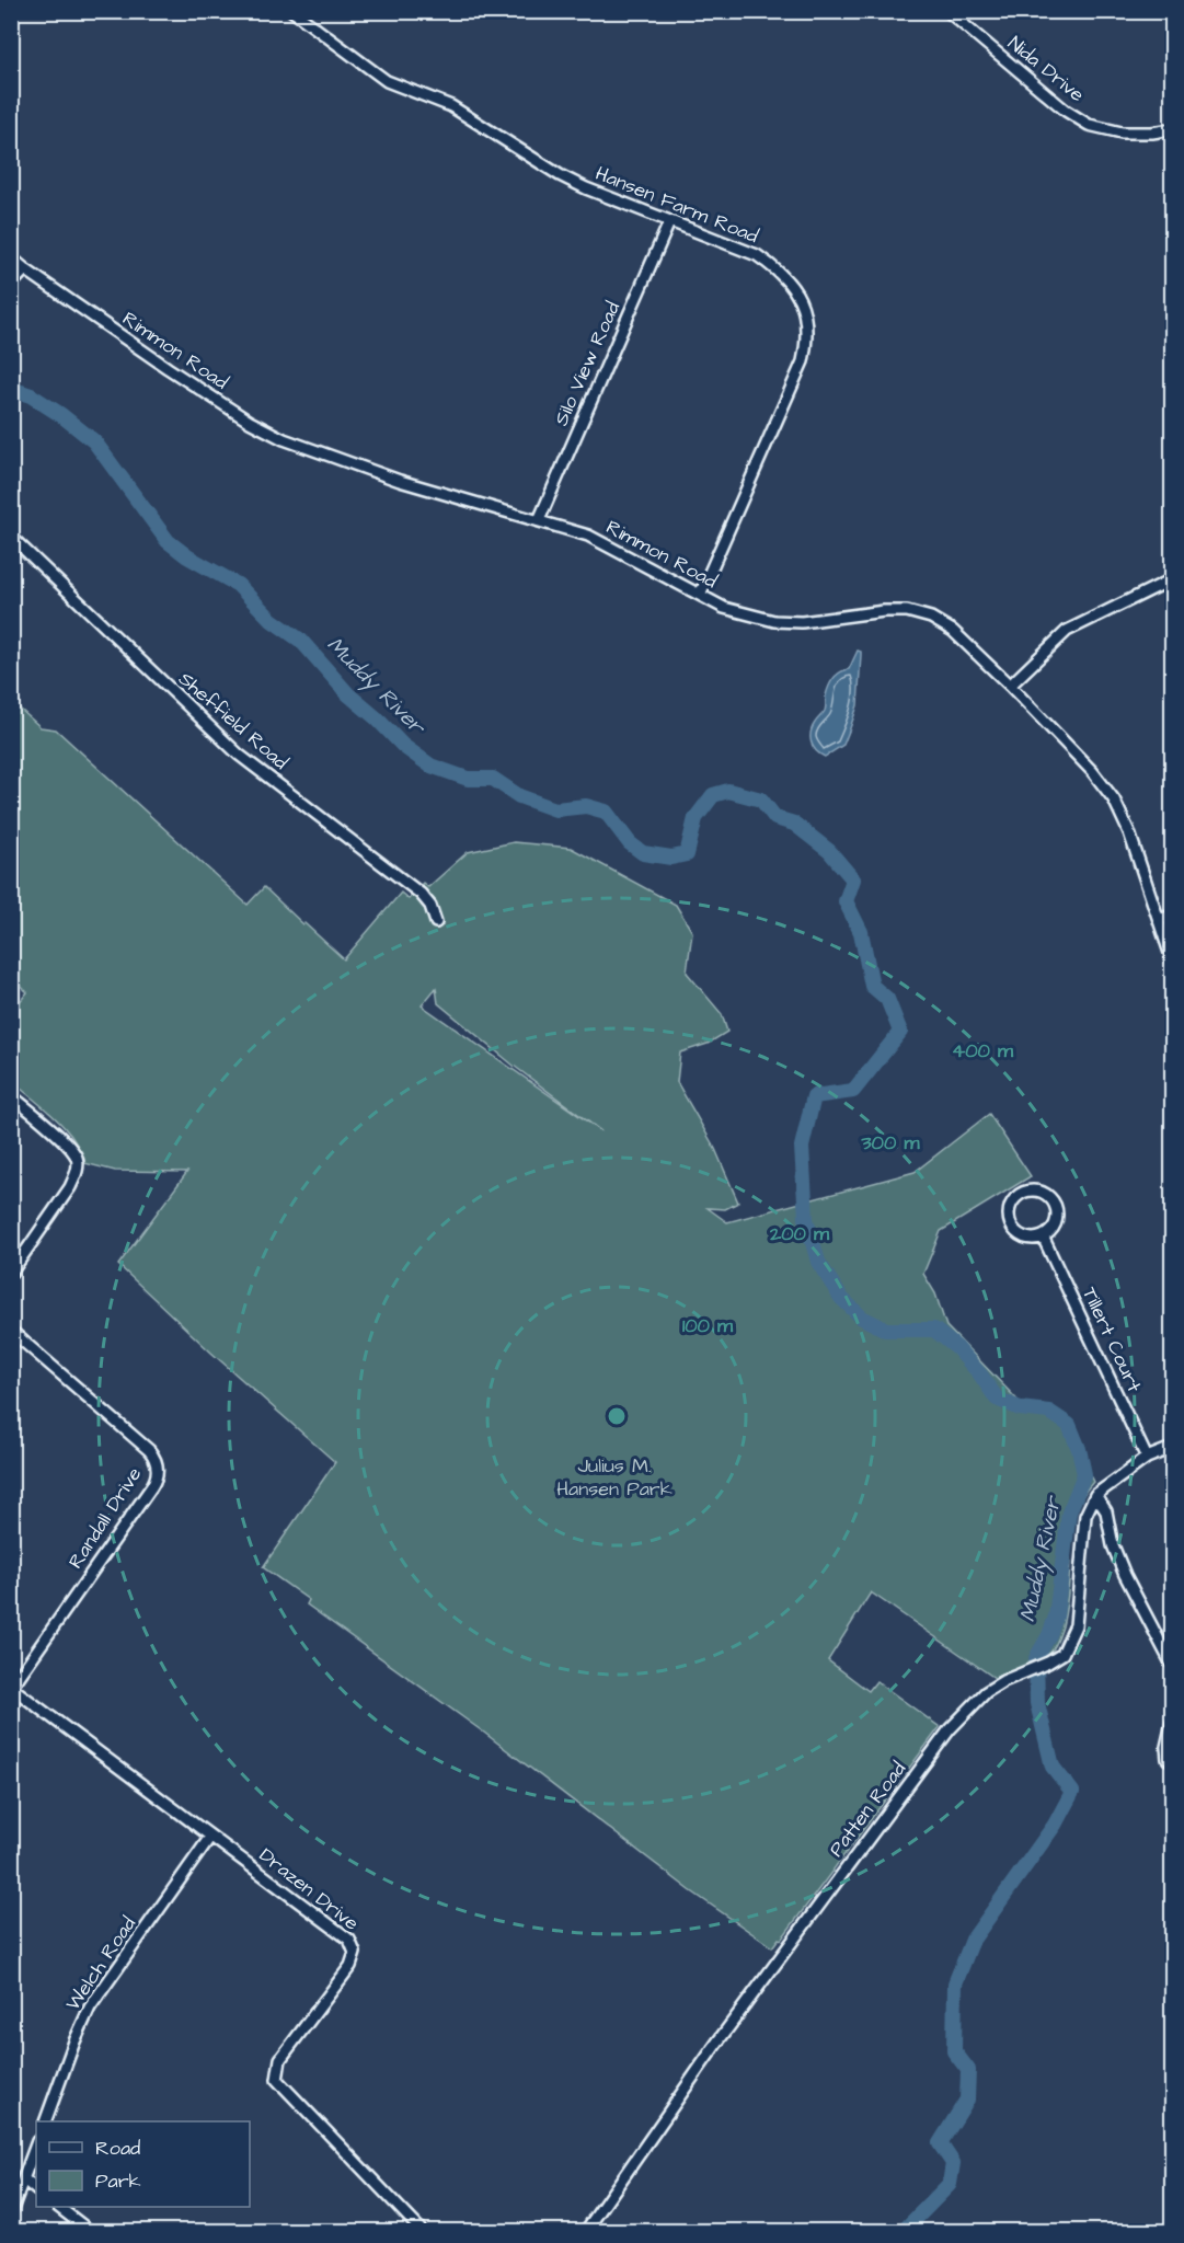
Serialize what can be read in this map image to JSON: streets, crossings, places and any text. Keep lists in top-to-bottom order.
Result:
{
  "streets": {
    "street": [
      "Nida Drive",
      "Hansen Farm Road",
      "Rimmon Road",
      "Silo View Road",
      "Sheffield Road",
      "Tillert Court",
      "Randall Drive",
      "Patten Road",
      "Drazen Drive",
      "Welch Road"
    ]
  },
  "crossings": [
    ["Hansen Farm Road", "Rimmon Road"],
    ["Hansen Farm Road", "Silo View Road"],
    ["Rimmon Road", "Silo View Road"],
    ["Randall Drive", "Drazen Drive"],
    ["Drazen Drive", "Welch Road"]
  ],
  "water": ["Muddy River"],
  "parks": ["Julius M. Hansen Park"],
  "legend": ["Road", "Park"],
  "rings": [
    "400 m",
    "300 m",
    "200 m",
    "100 m"
  ]
}
